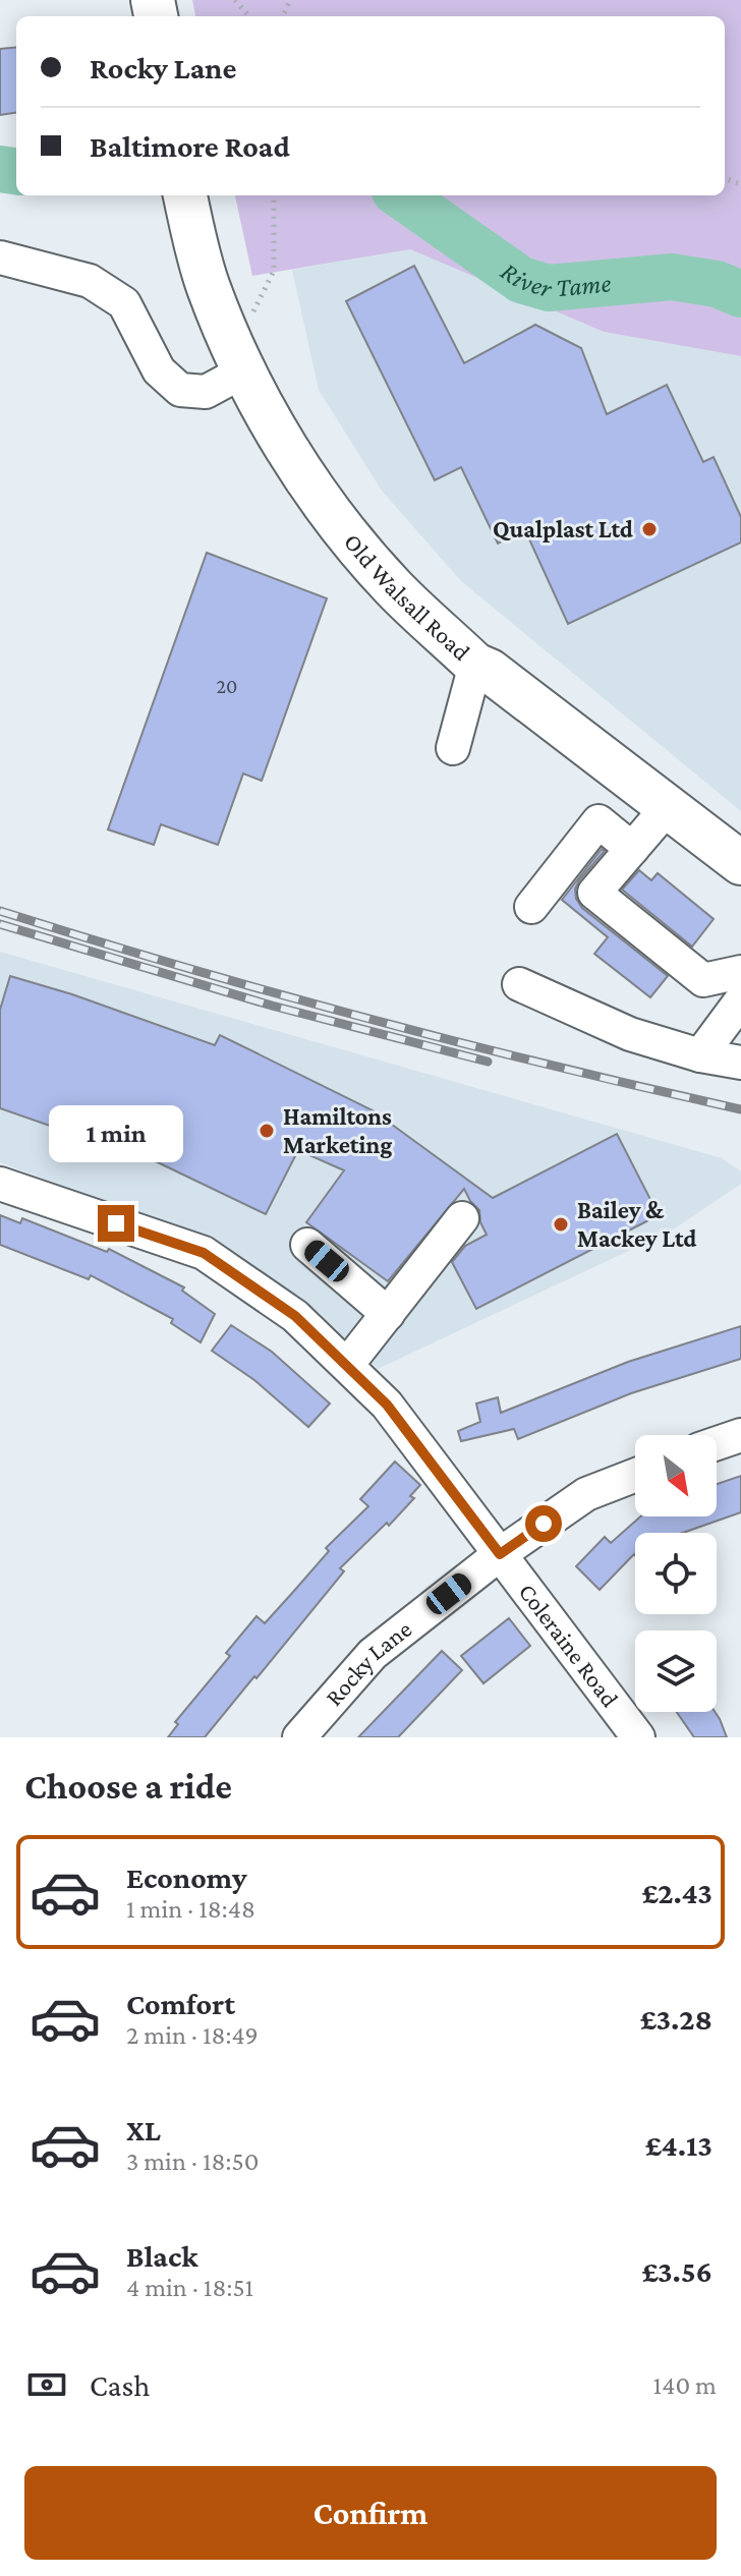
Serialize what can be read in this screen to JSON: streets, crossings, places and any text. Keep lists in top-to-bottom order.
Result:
{
  "streets": {
    "main road": ["Old Walsall Road"],
    "street": ["Coleraine Road", "Rocky Lane"]
  },
  "crossings": [
    ["Coleraine Road", "Rocky Lane"]
  ],
  "water": ["River Tame"],
  "places": ["Qualplast Ltd", "Hamiltons Marketing", "Bailey & Mackey Ltd"],
  "house_numbers": ["20"],
  "north": "bottom right",
  "page": {
    "banner": ["Rocky Lane", "Baltimore Road"],
    "bubble": "1 min",
    "heading": "Choose a ride",
    "list": [
      {
        "name": "Economy",
        "note": "1 min · 18:48",
        "value": "£2.43"
      },
      {
        "name": "Comfort",
        "note": "2 min · 18:49",
        "value": "£3.28"
      },
      {
        "name": "XL",
        "note": "3 min · 18:50",
        "value": "£4.13"
      },
      {
        "name": "Black",
        "note": "4 min · 18:51",
        "value": "£3.56"
      }
    ],
    "pay": ["Cash", "140 m"],
    "buttons": "Confirm"
  }
}
